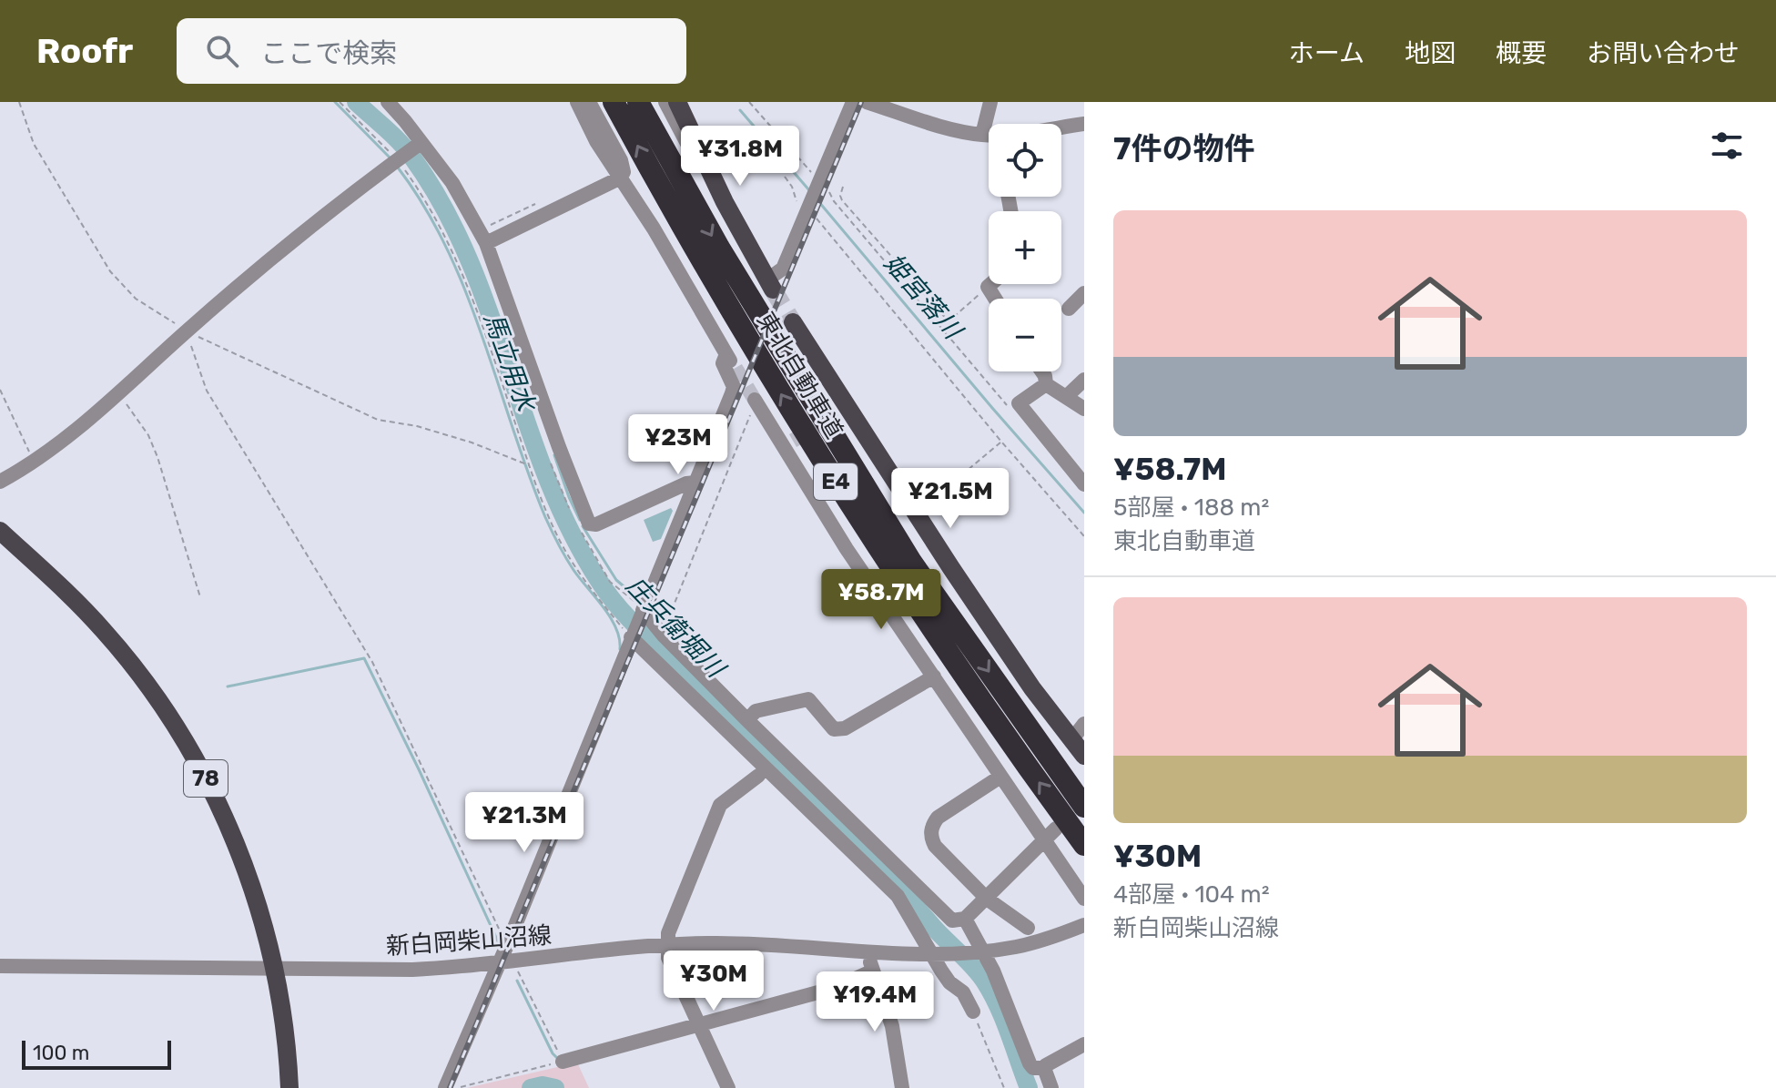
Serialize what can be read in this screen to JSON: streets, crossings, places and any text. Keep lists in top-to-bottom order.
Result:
{
  "streets": {
    "highway": ["東北自動車道", "E4"],
    "main road": ["78"],
    "street": ["新白岡柴山沼線"]
  },
  "crossings": [
    ["78", "新白岡柴山沼線"]
  ],
  "water": ["姫宮落川", "馬立用水", "庄兵衛堀川"],
  "scale_bar": "100 m",
  "page": {
    "header": "Roofr",
    "search": "ここで検索",
    "nav": [
      "ホーム",
      "地図",
      "概要",
      "お問い合わせ"
    ],
    "heading": "7件の物件",
    "map_buttons": ["+", "−"],
    "price": [
      "¥31.8M",
      "¥23M",
      "¥21.5M",
      "¥58.7M",
      "¥21.3M",
      "¥30M",
      "¥19.4M"
    ],
    "list": [
      {
        "name": "¥58.7M",
        "note": "5部屋 · 188 m² · 東北自動車道"
      },
      {
        "name": "¥30M",
        "note": "4部屋 · 104 m² · 新白岡柴山沼線"
      }
    ],
    "scale": "100 m"
  }
}
